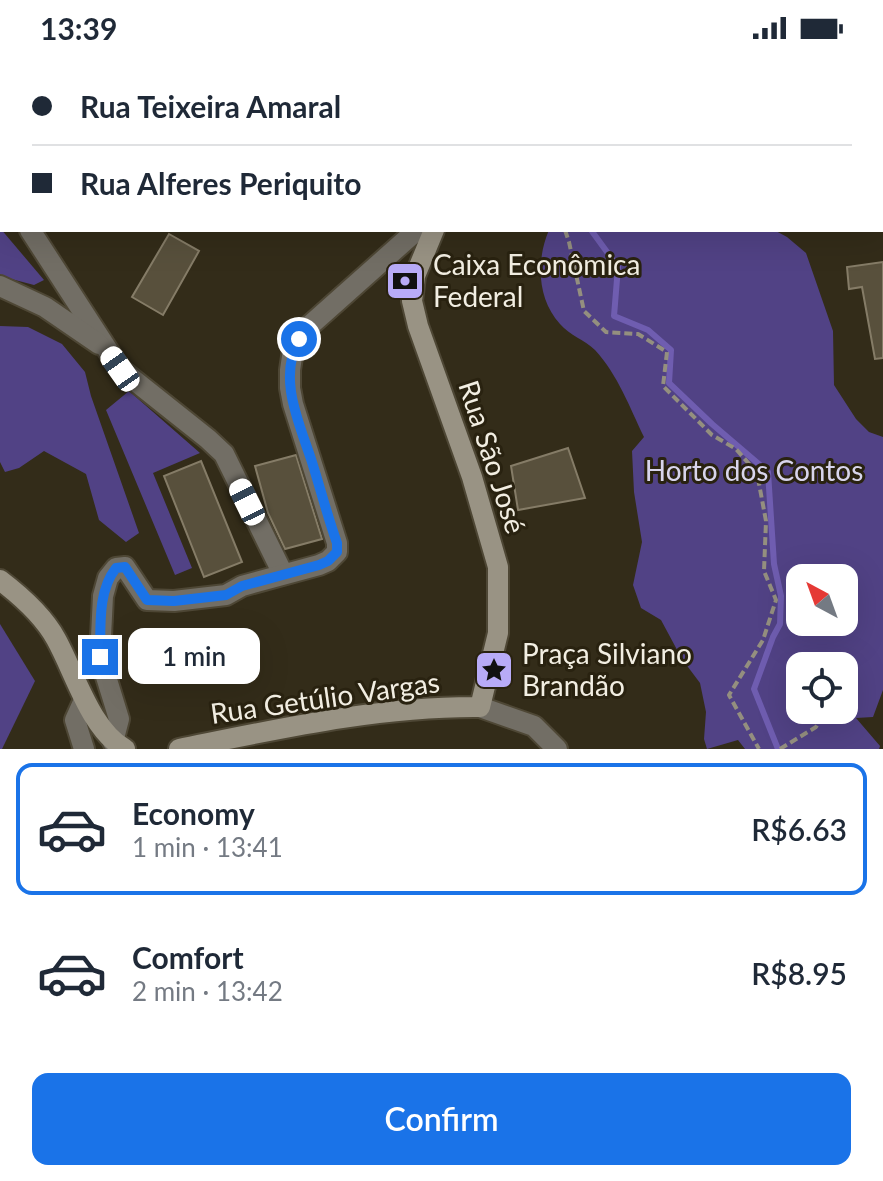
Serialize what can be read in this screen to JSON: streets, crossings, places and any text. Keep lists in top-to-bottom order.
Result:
{
  "streets": {
    "street": ["Rua São José", "Rua Getúlio Vargas"]
  },
  "crossings": [
    ["Rua São José", "Rua Getúlio Vargas"]
  ],
  "parks": ["Horto dos Contos"],
  "places": {
    "bank": ["Caixa Econômica Federal"],
    "place": ["Praça Silviano Brandão"]
  },
  "north": "top left",
  "page": {
    "status": "13:39",
    "banner": ["Rua Teixeira Amaral", "Rua Alferes Periquito"],
    "bubble": "1 min",
    "list": [
      {
        "name": "Economy",
        "note": "1 min · 13:41",
        "value": "R$6.63"
      },
      {
        "name": "Comfort",
        "note": "2 min · 13:42",
        "value": "R$8.95"
      }
    ],
    "buttons": "Confirm"
  }
}
